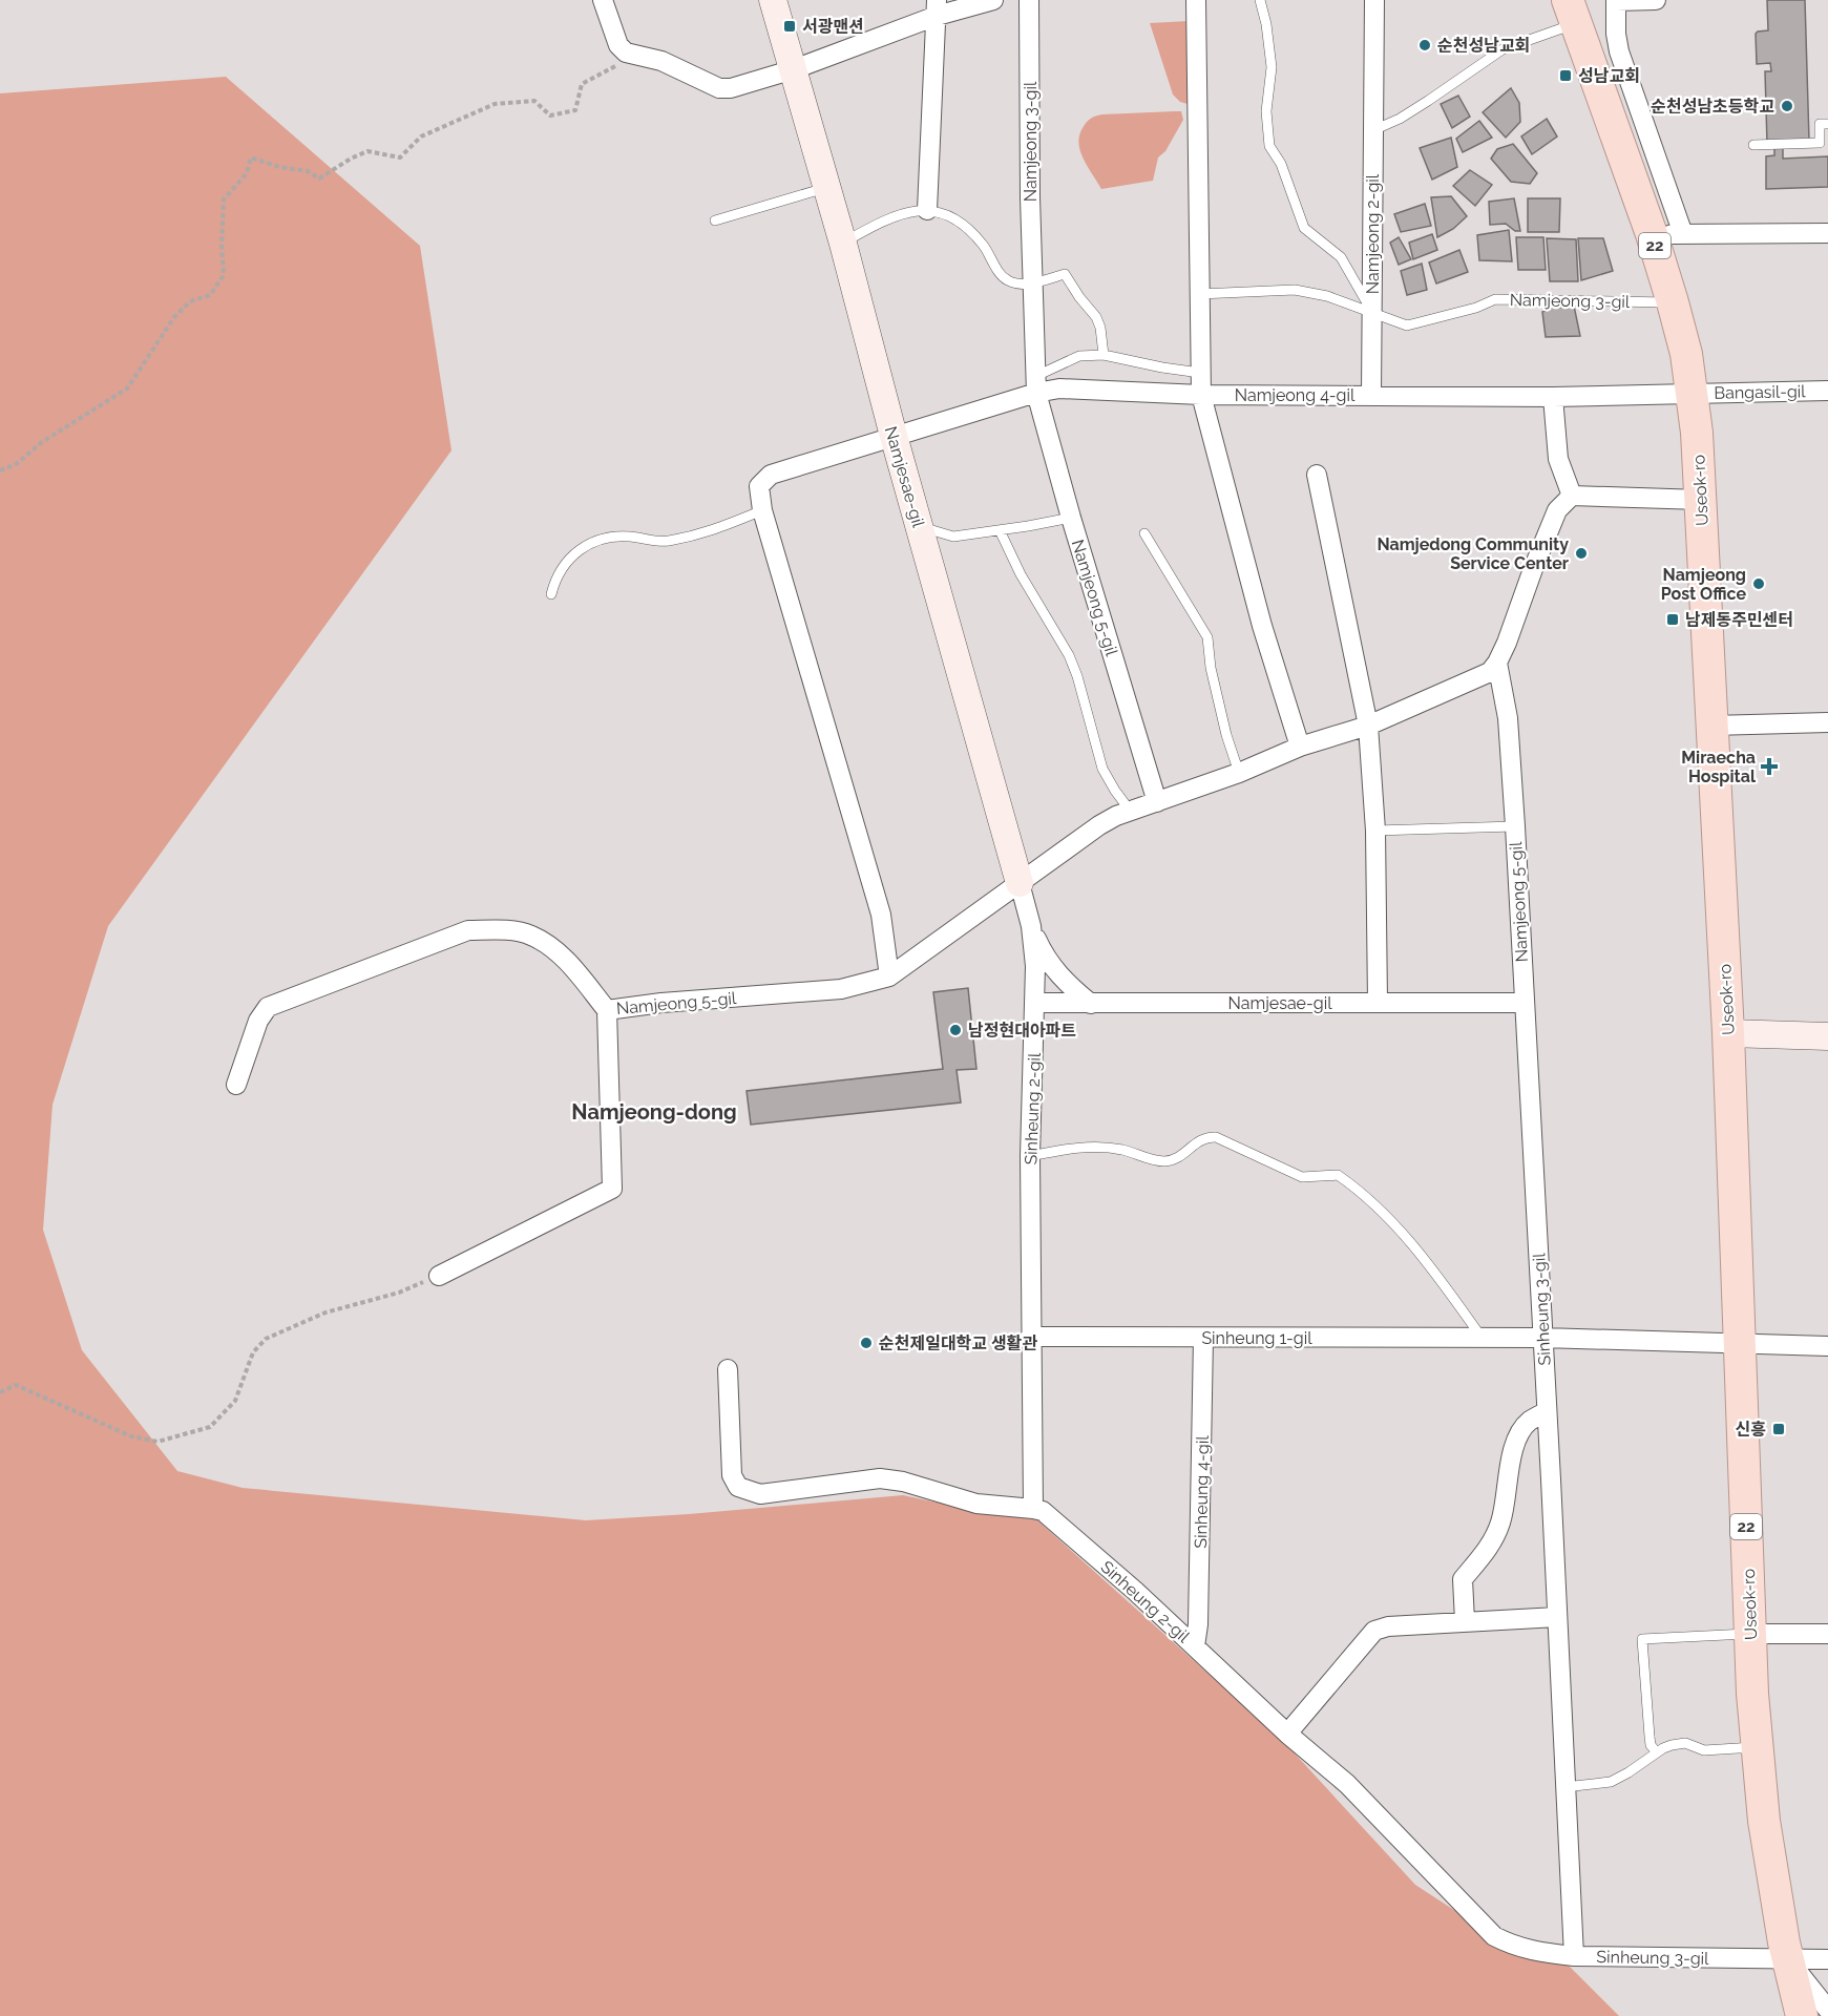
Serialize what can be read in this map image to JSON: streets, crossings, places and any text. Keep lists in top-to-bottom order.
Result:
{
  "streets": {
    "main road": ["22", "Useok-ro"],
    "street": [
      "Namjeong 3-gil",
      "Namjeong 2-gil",
      "Bangasil-gil",
      "Namjeong 4-gil",
      "Namjesae-gil",
      "Namjeong 5-gil",
      "Sinheung 2-gil",
      "Sinheung 3-gil",
      "Sinheung 1-gil",
      "Sinheung 4-gil"
    ]
  },
  "crossings": [
    ["Namjeong 3-gil", "Namjeong 2-gil"],
    ["Namjeong 3-gil", "Useok-ro"],
    ["Bangasil-gil", "Namjeong 4-gil"],
    ["Bangasil-gil", "Useok-ro"],
    ["Namjeong 4-gil", "Namjesae-gil"],
    ["Namjeong 4-gil", "Useok-ro"],
    ["Namjeong 4-gil", "Namjeong 5-gil"],
    ["Namjesae-gil", "Namjeong 5-gil"],
    ["Namjesae-gil", "Sinheung 2-gil"],
    ["Namjesae-gil", "Sinheung 3-gil"],
    ["Useok-ro", "Sinheung 3-gil"],
    ["Useok-ro", "Sinheung 1-gil"],
    ["Namjeong 5-gil", "Sinheung 2-gil"],
    ["Namjeong 5-gil", "Sinheung 3-gil"],
    ["Sinheung 2-gil", "Sinheung 3-gil"],
    ["Sinheung 2-gil", "Sinheung 1-gil"],
    ["Sinheung 2-gil", "Sinheung 4-gil"],
    ["Sinheung 3-gil", "Sinheung 1-gil"],
    ["Sinheung 1-gil", "Sinheung 4-gil"]
  ],
  "districts": ["Namjeong-dong"],
  "places": {
    "transit": [
      "서광맨션",
      "성남교회",
      "남제동주민센터",
      "신흥"
    ],
    "other": [
      "순천성남교회",
      "순천성남초등학교",
      "Namjedong Community Service Center",
      "Namjeong Post Office",
      "남정현대아파트",
      "순천제일대학교 생활관"
    ],
    "health": ["Miraecha Hospital"]
  }
}
